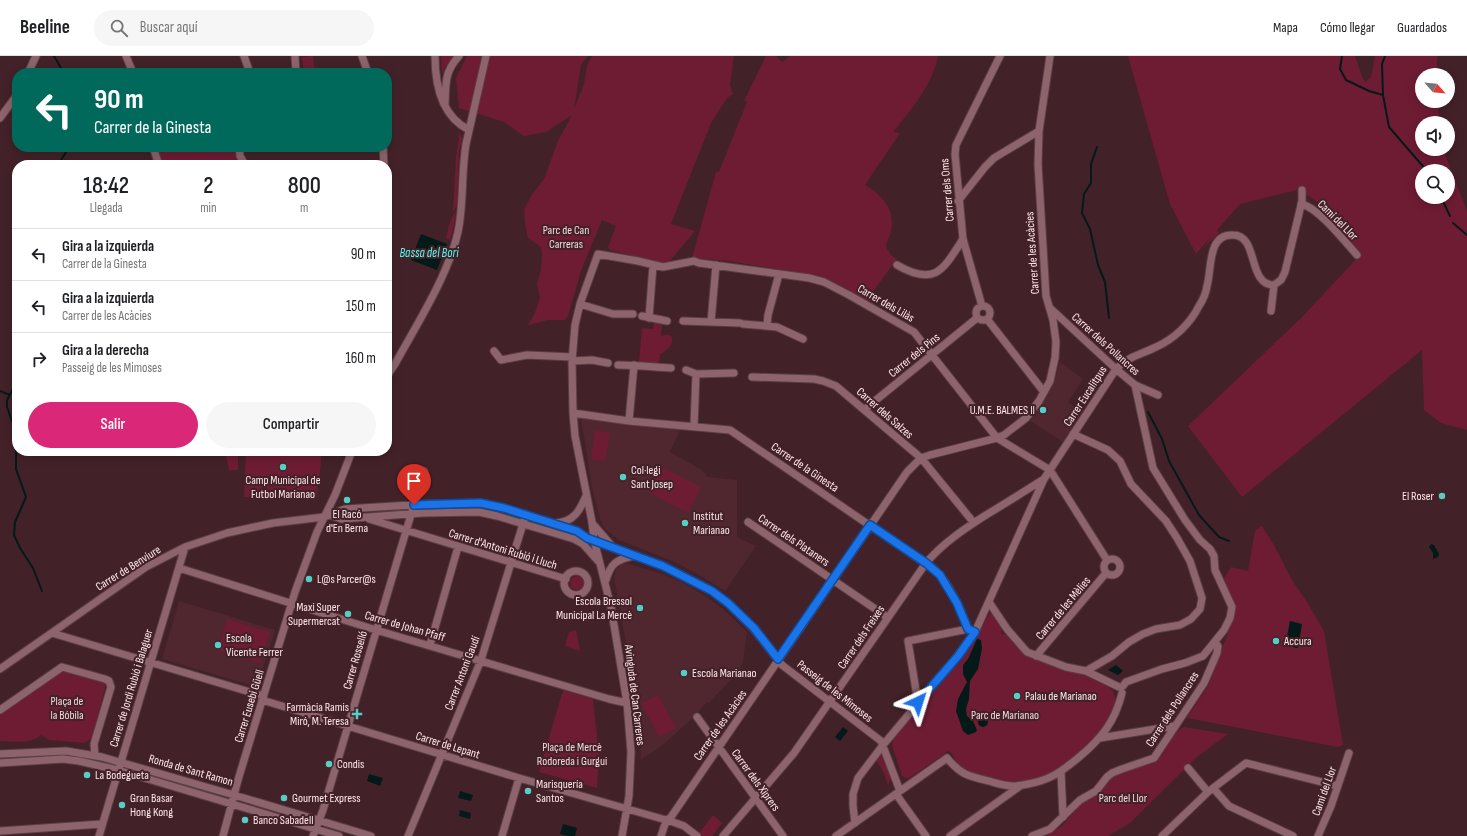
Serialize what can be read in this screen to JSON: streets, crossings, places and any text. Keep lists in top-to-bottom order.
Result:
{
  "streets": {
    "street": [
      "Carrer dels Oms",
      "Camí del Llor",
      "Carrer de les Acàcies",
      "Carrer dels Lilàs",
      "Carrer dels Pollancres",
      "Carrer dels Pins",
      "Carrer Eucalitpus",
      "Carrer dels Salzes",
      "Carrer de la Ginesta",
      "Carrer dels Plataners",
      "Carrer d'Antoni Rubió i Lluch",
      "Carrer de Benviure",
      "Carrer de les Mèlies",
      "Carrer de Johan Pfaff",
      "Carrer dels Freixes",
      "Carrer Rosselló",
      "Carrer Antoni Gaudí",
      "Carrer de Jordi Rubió i Balaguer",
      "Passeig de les Mimoses",
      "Avinguda de Can Carreres",
      "Carrer Eusebi Güell",
      "Carrer de Lepant",
      "Ronda de Sant Ramon",
      "Carrer dels Xiprers"
    ]
  },
  "crossings": [
    ["Carrer dels Oms", "Carrer dels Pins"],
    ["Carrer de les Acàcies", "Carrer dels Lilàs"],
    ["Carrer de les Acàcies", "Carrer dels Pollancres"],
    ["Carrer de les Acàcies", "Carrer dels Salzes"],
    ["Carrer de les Acàcies", "Carrer de la Ginesta"],
    ["Carrer de les Acàcies", "Carrer dels Plataners"],
    ["Carrer de les Acàcies", "Passeig de les Mimoses"],
    ["Carrer de les Acàcies", "Carrer de Lepant"],
    ["Carrer de les Acàcies", "Carrer dels Xiprers"],
    ["Carrer dels Lilàs", "Carrer dels Pins"],
    ["Carrer dels Lilàs", "Carrer Eucalitpus"],
    ["Carrer dels Lilàs", "Carrer de les Mèlies"],
    ["Carrer dels Lilàs", "Avinguda de Can Carreres"],
    ["Carrer dels Pollancres", "Carrer Eucalitpus"],
    ["Carrer dels Pins", "Carrer dels Salzes"],
    ["Carrer Eucalitpus", "Carrer de la Ginesta"],
    ["Carrer Eucalitpus", "Carrer dels Freixes"],
    ["Carrer Eucalitpus", "Passeig de les Mimoses"],
    ["Carrer dels Salzes", "Carrer dels Freixes"],
    ["Carrer de la Ginesta", "Carrer dels Freixes"],
    ["Carrer de la Ginesta", "Avinguda de Can Carreres"],
    ["Carrer dels Plataners", "Carrer dels Freixes"],
    ["Carrer d'Antoni Rubió i Lluch", "Carrer de Benviure"],
    ["Carrer d'Antoni Rubió i Lluch", "Carrer Rosselló"],
    ["Carrer d'Antoni Rubió i Lluch", "Carrer Antoni Gaudí"],
    ["Carrer de Benviure", "Carrer Rosselló"],
    ["Carrer de Benviure", "Carrer Antoni Gaudí"],
    ["Carrer de Benviure", "Carrer de Jordi Rubió i Balaguer"],
    ["Carrer de Benviure", "Passeig de les Mimoses"],
    ["Carrer de Benviure", "Avinguda de Can Carreres"],
    ["Carrer de Benviure", "Carrer Eusebi Güell"],
    ["Carrer de Benviure", "Carrer de Lepant"],
    ["Carrer de Johan Pfaff", "Carrer Rosselló"],
    ["Carrer de Johan Pfaff", "Carrer Antoni Gaudí"],
    ["Carrer de Johan Pfaff", "Carrer de Jordi Rubió i Balaguer"],
    ["Carrer de Johan Pfaff", "Avinguda de Can Carreres"],
    ["Carrer de Johan Pfaff", "Carrer Eusebi Güell"],
    ["Carrer dels Freixes", "Passeig de les Mimoses"],
    ["Carrer dels Freixes", "Carrer dels Xiprers"],
    ["Carrer Rosselló", "Carrer de Lepant"],
    ["Carrer Rosselló", "Ronda de Sant Ramon"],
    ["Carrer Antoni Gaudí", "Carrer de Lepant"],
    ["Carrer de Jordi Rubió i Balaguer", "Carrer de Lepant"],
    ["Carrer de Jordi Rubió i Balaguer", "Ronda de Sant Ramon"],
    ["Passeig de les Mimoses", "Avinguda de Can Carreres"],
    ["Avinguda de Can Carreres", "Carrer de Lepant"],
    ["Carrer Eusebi Güell", "Carrer de Lepant"],
    ["Carrer Eusebi Güell", "Ronda de Sant Ramon"]
  ],
  "water": ["Bassa del Bori"],
  "parks": [
    "Parc de Can Carreras",
    "Plaça de la Bóbila",
    "Parc de Marianao",
    "Plaça de Mercè Rodoreda i Gurgui",
    "Parc del Llor"
  ],
  "places": {
    "other": [
      "U.M.E. BALMES II",
      "Camp Municipal de Futbol Marianao",
      "Col·legi Sant Josep",
      "El Roser",
      "El Racó d'En Berna",
      "Institut Marianao",
      "L@s Parcer@s",
      "Escola Bressol Municipal La Mercè",
      "Maxi Super Supermercat",
      "Accura",
      "Escola Vicente Ferrer",
      "Escola Marianao",
      "Palau de Marianao",
      "Condis",
      "La Bodegueta",
      "Marisquería Santos",
      "Gourmet Express",
      "Gran Basar Hong Kong",
      "Banco Sabadell"
    ],
    "health": ["Farmàcia Ramis Miró, M. Teresa"]
  },
  "north": "bottom right",
  "page": {
    "header": "Beeline",
    "search": "Buscar aquí",
    "nav": ["Mapa", "Cómo llegar", "Guardados"],
    "turn": ["90 m", "Carrer de la Ginesta"],
    "eta": [
      "18:42",
      "Llegada",
      "2",
      "min",
      "800",
      "m"
    ],
    "list": [
      {
        "name": "Gira a la izquierda",
        "note": "Carrer de la Ginesta",
        "value": "90 m"
      },
      {
        "name": "Gira a la izquierda",
        "note": "Carrer de les Acàcies",
        "value": "150 m"
      },
      {
        "name": "Gira a la derecha",
        "note": "Passeig de les Mimoses",
        "value": "160 m"
      }
    ],
    "buttons": ["Salir", "Compartir"]
  }
}
